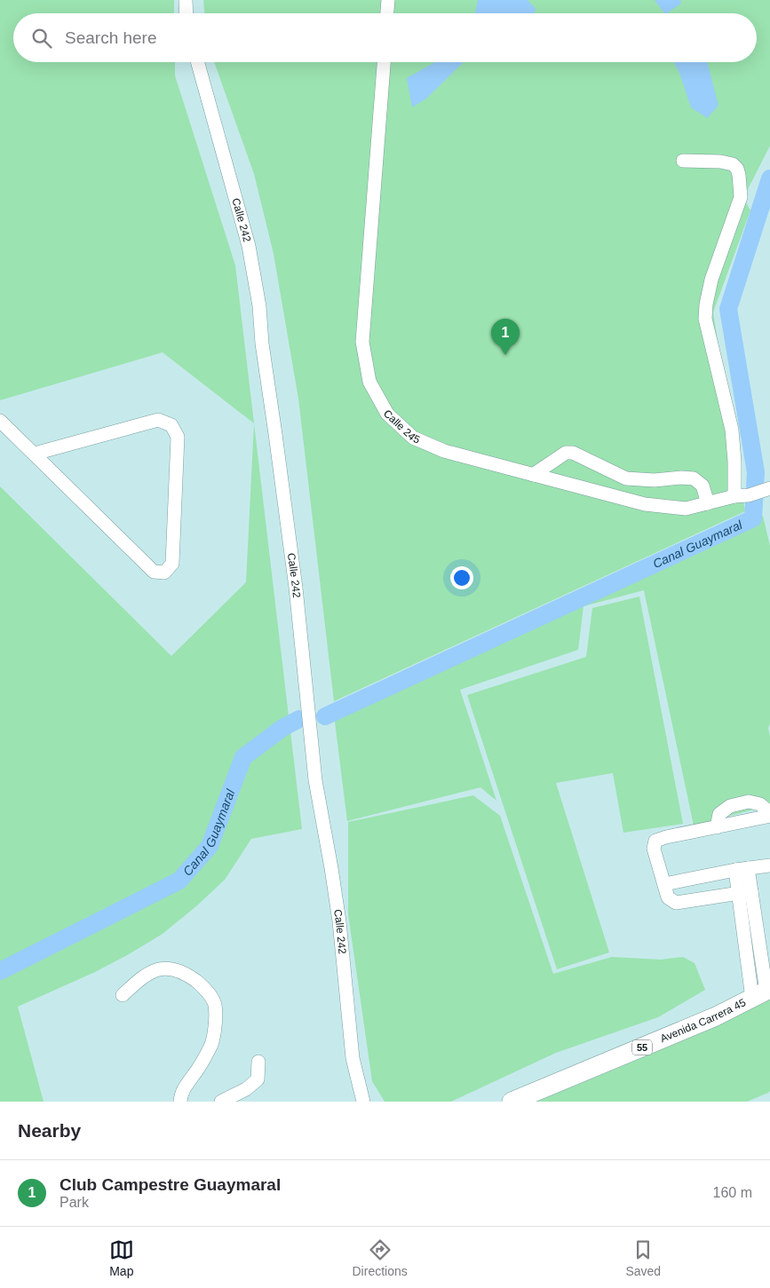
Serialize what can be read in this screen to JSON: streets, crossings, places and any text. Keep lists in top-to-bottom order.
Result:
{
  "streets": {
    "highway": ["Avenida Carrera 45", "55"],
    "street": ["Calle 242", "Calle 245"]
  },
  "water": ["Canal Guaymaral"],
  "page": {
    "search": "Search here",
    "pins": "1",
    "heading": "Nearby",
    "list": [
      {
        "mark": "1",
        "name": "Club Campestre Guaymaral",
        "note": "Park",
        "value": "160 m"
      }
    ],
    "nav": ["Map", "Directions", "Saved"]
  }
}
